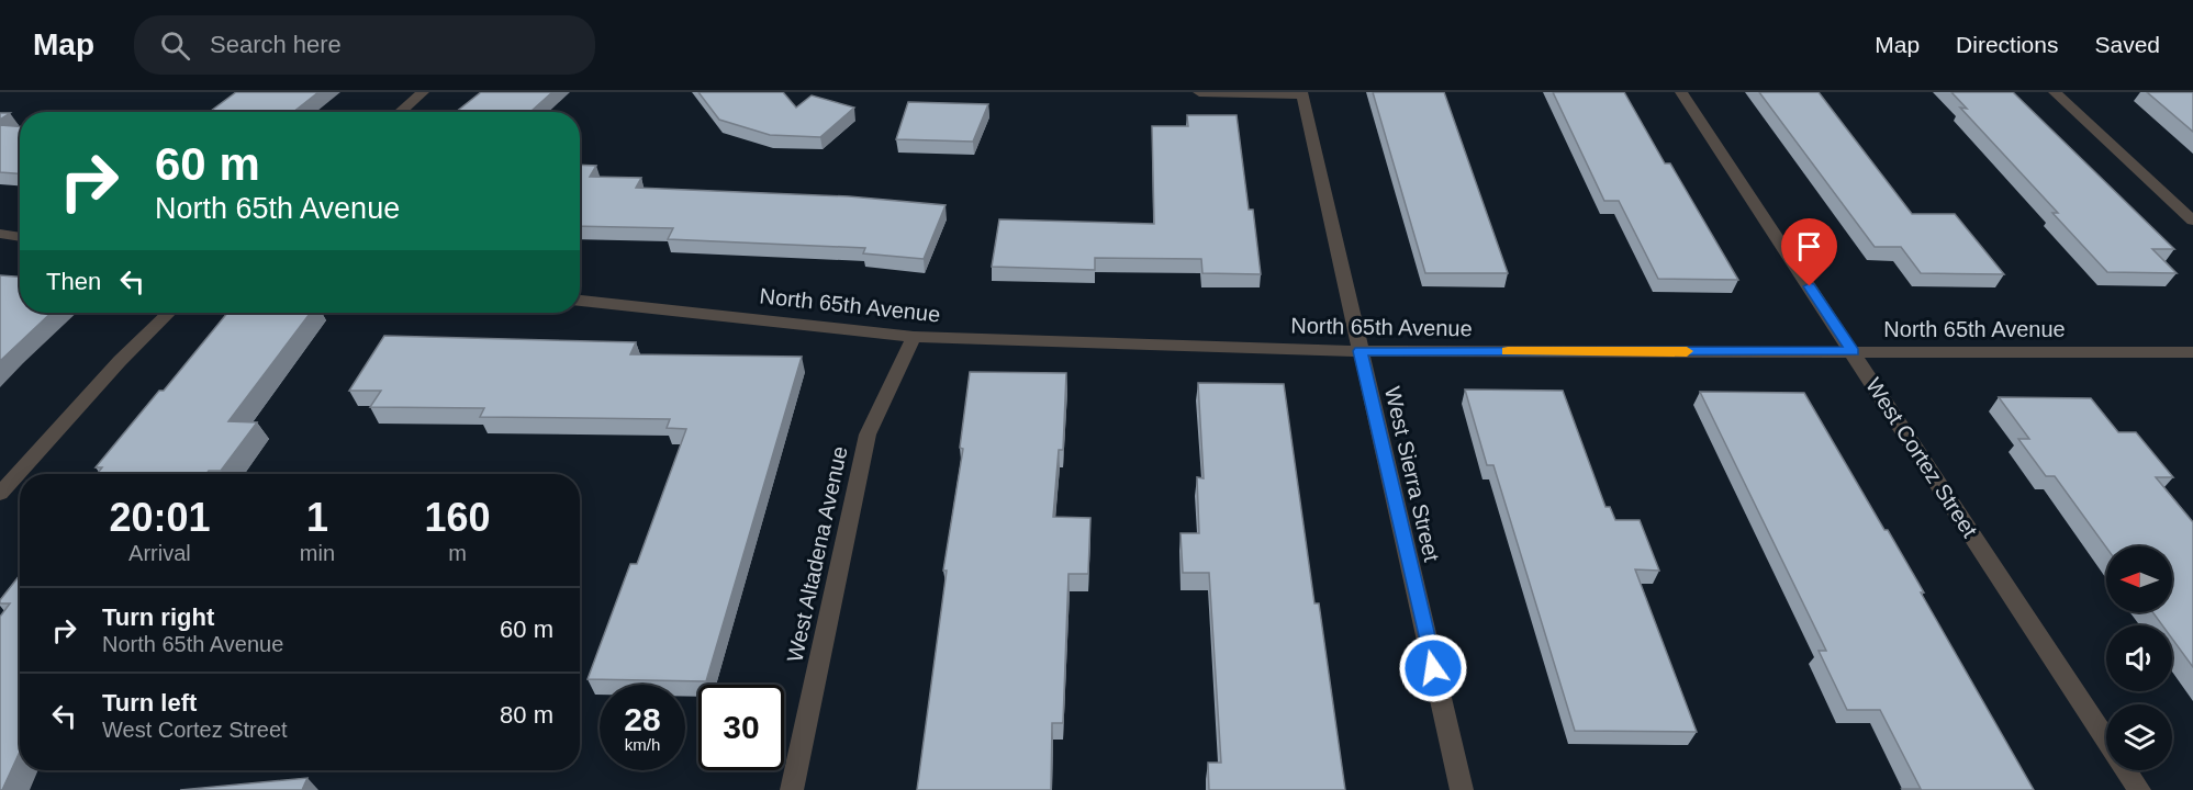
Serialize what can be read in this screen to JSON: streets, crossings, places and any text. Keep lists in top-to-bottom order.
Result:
{
  "streets": {
    "street": [
      "North 65th Avenue",
      "West Cortez Street",
      "West Sierra Street",
      "West Altadena Avenue"
    ]
  },
  "crossings": [
    ["North 65th Avenue", "West Cortez Street"],
    ["North 65th Avenue", "West Sierra Street"],
    ["North 65th Avenue", "West Altadena Avenue"]
  ],
  "north": "left",
  "page": {
    "header": "Map",
    "search": "Search here",
    "nav": ["Map", "Directions", "Saved"],
    "turn": ["60 m", "North 65th Avenue"],
    "then": "Then",
    "eta": [
      "20:01",
      "Arrival",
      "1",
      "min",
      "160",
      "m"
    ],
    "list": [
      {
        "name": "Turn right",
        "note": "North 65th Avenue",
        "value": "60 m"
      },
      {
        "name": "Turn left",
        "note": "West Cortez Street",
        "value": "80 m"
      }
    ],
    "speed": "28 km/h",
    "limit": "30"
  }
}
